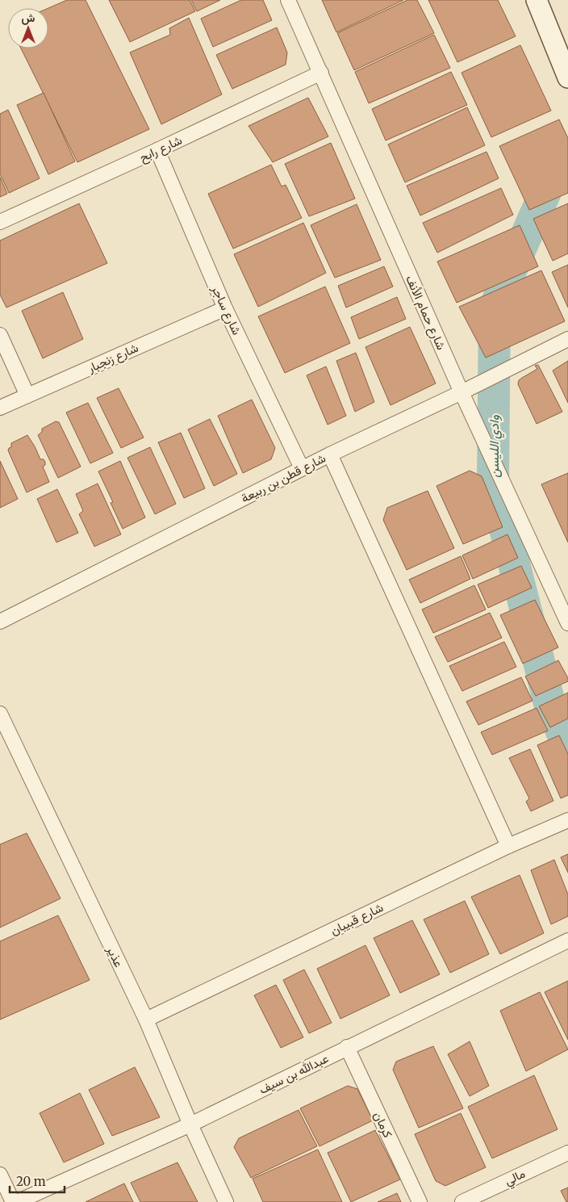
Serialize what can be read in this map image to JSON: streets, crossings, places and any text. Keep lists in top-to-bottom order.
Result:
{
  "streets": {
    "street": [
      "شارع رابح",
      "شارع ساجر",
      "شارع حمام الأنف",
      "شارع زنجبار",
      "شارع قطن بن ربيعة",
      "شارع قبيبان",
      "عذير",
      "عبدالله بن سيف",
      "كرمان",
      "مالي"
    ]
  },
  "crossings": [
    ["شارع رابح", "شارع ساجر"],
    ["شارع رابح", "شارع حمام الأنف"],
    ["شارع ساجر", "شارع زنجبار"],
    ["شارع ساجر", "شارع قطن بن ربيعة"],
    ["شارع حمام الأنف", "شارع قطن بن ربيعة"],
    ["شارع قبيبان", "عذير"],
    ["عذير", "عبدالله بن سيف"],
    ["عبدالله بن سيف", "كرمان"]
  ],
  "water": ["وادي الليسن"],
  "scale_bar": "20 m",
  "north": "top"
}
